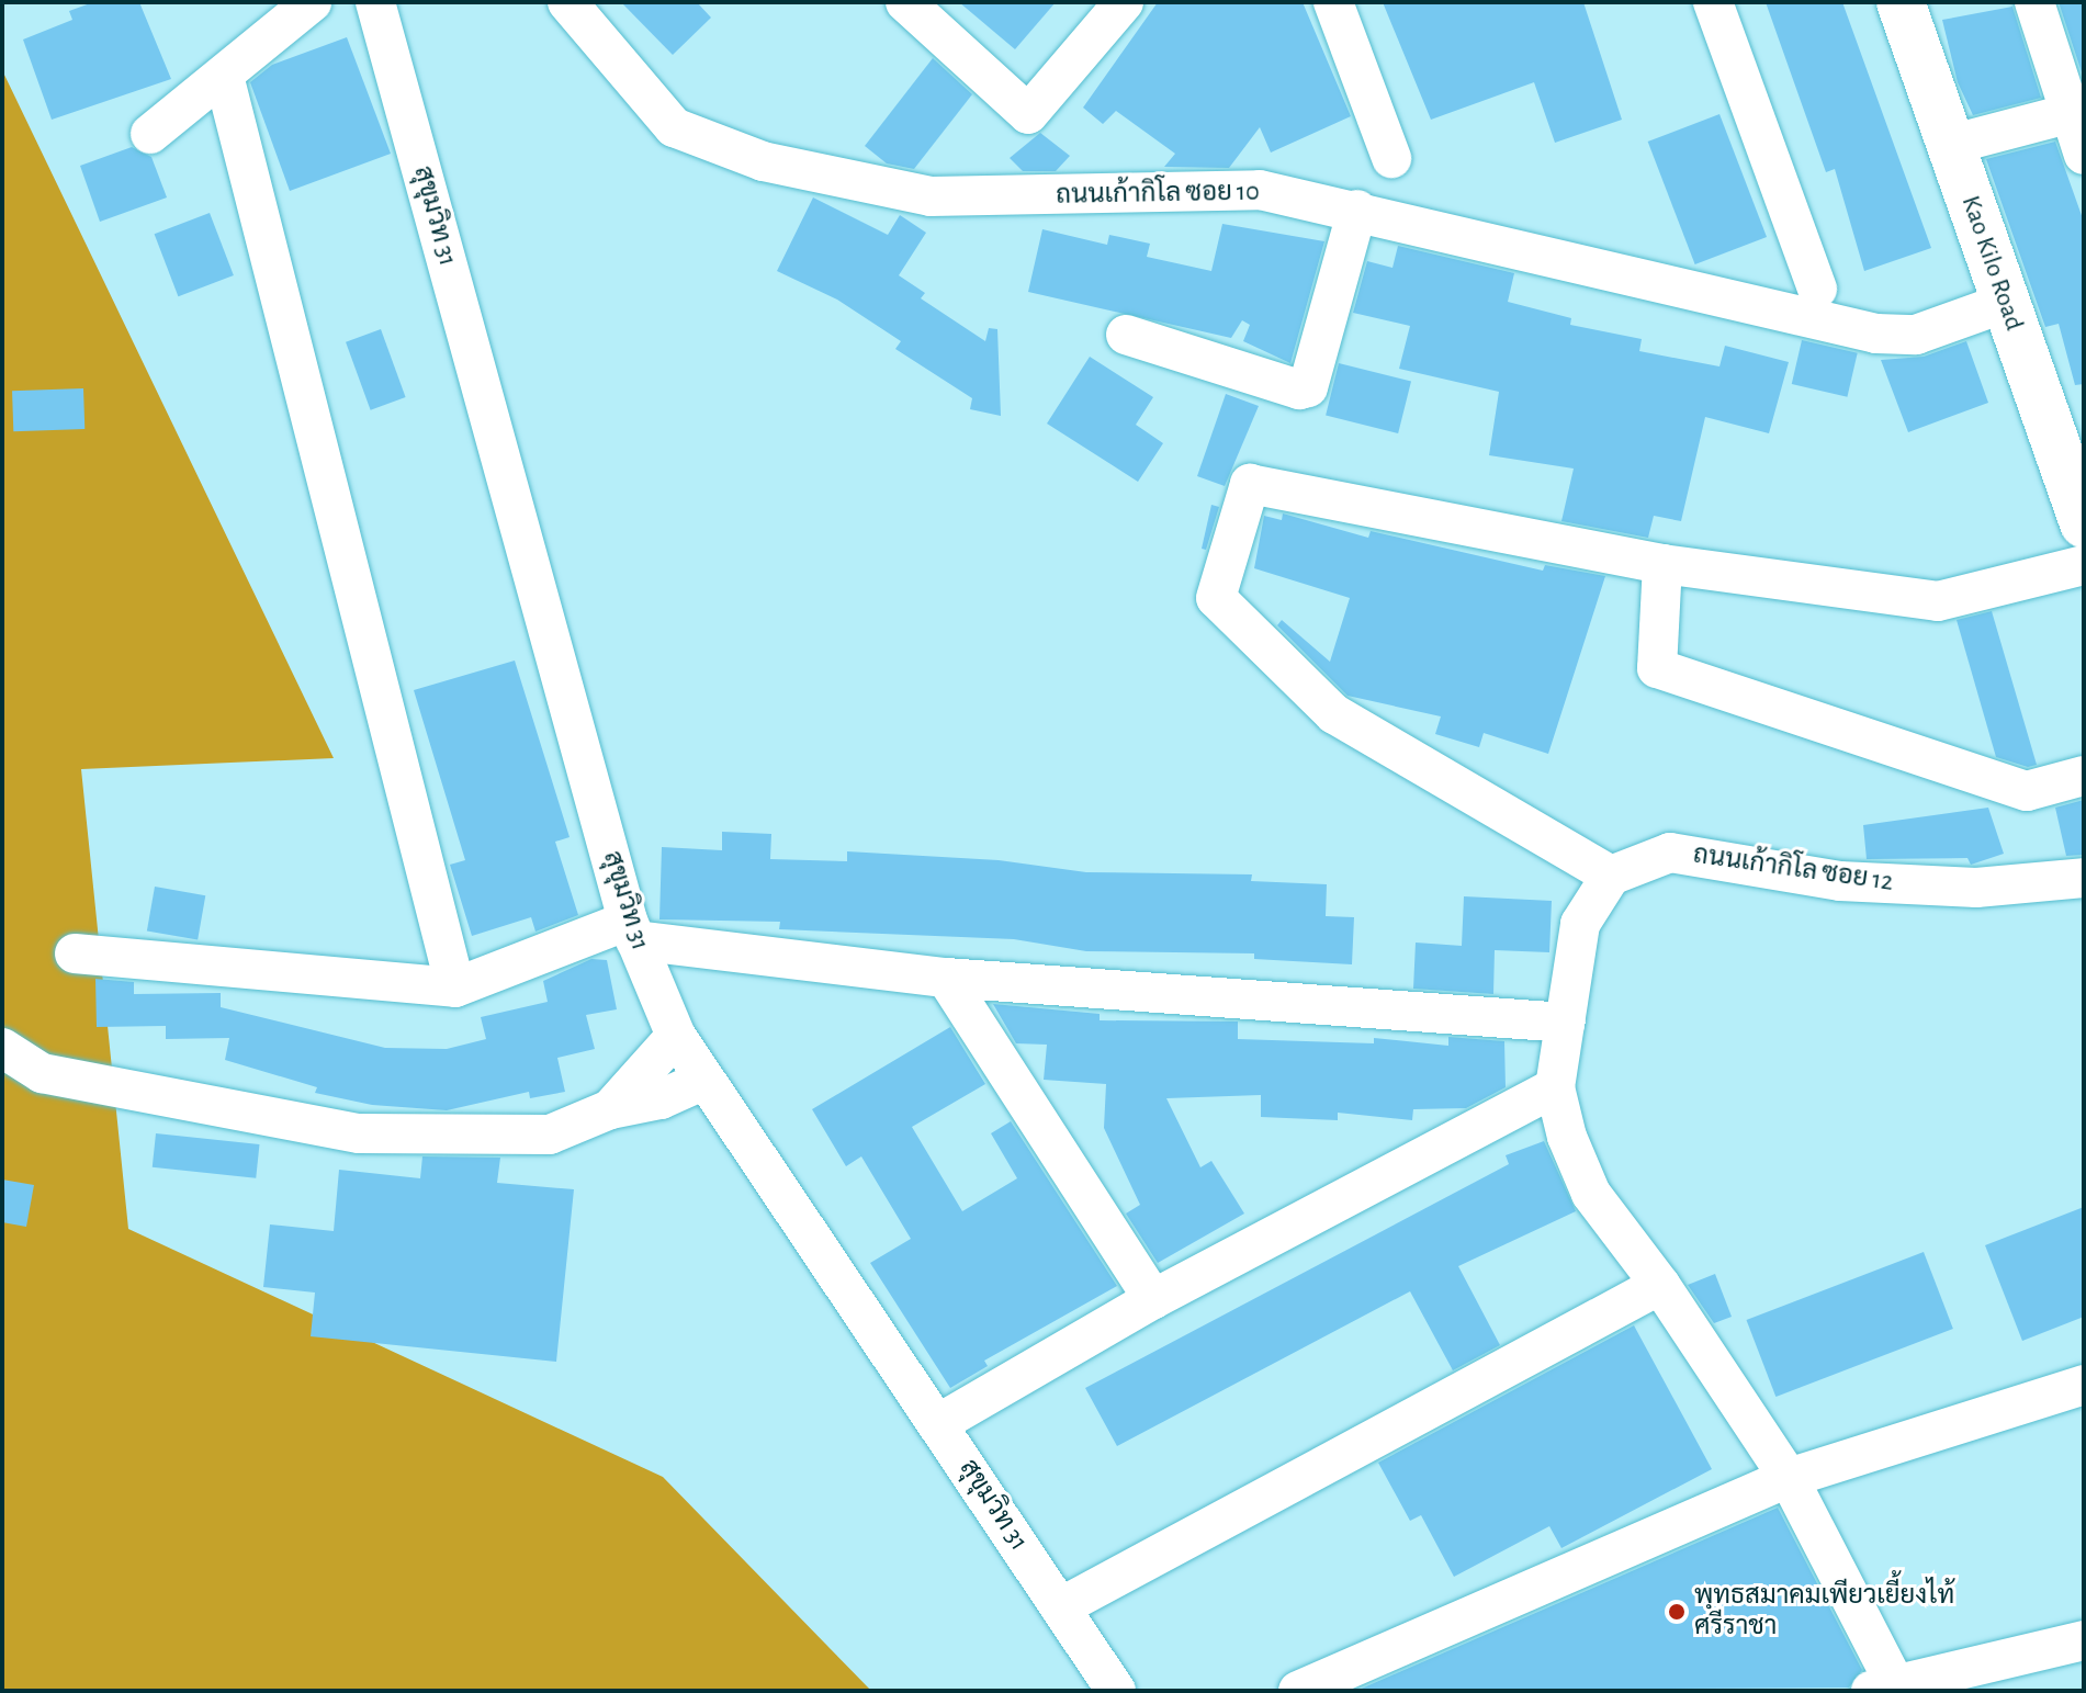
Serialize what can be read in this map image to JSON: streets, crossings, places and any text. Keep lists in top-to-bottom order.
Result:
{
  "streets": {
    "main road": ["Kao Kilo Road"],
    "street": ["ถนนเก้ากิโล ซอย 10", "สุขุมวิท 31", "ถนนเก้ากิโล ซอย 12"]
  },
  "crossings": [
    ["ถนนเก้ากิโล ซอย 10", "Kao Kilo Road"]
  ],
  "places": ["พุทธสมาคมเพียวเยี้ยงไท้ ศรีราชา"]
}
